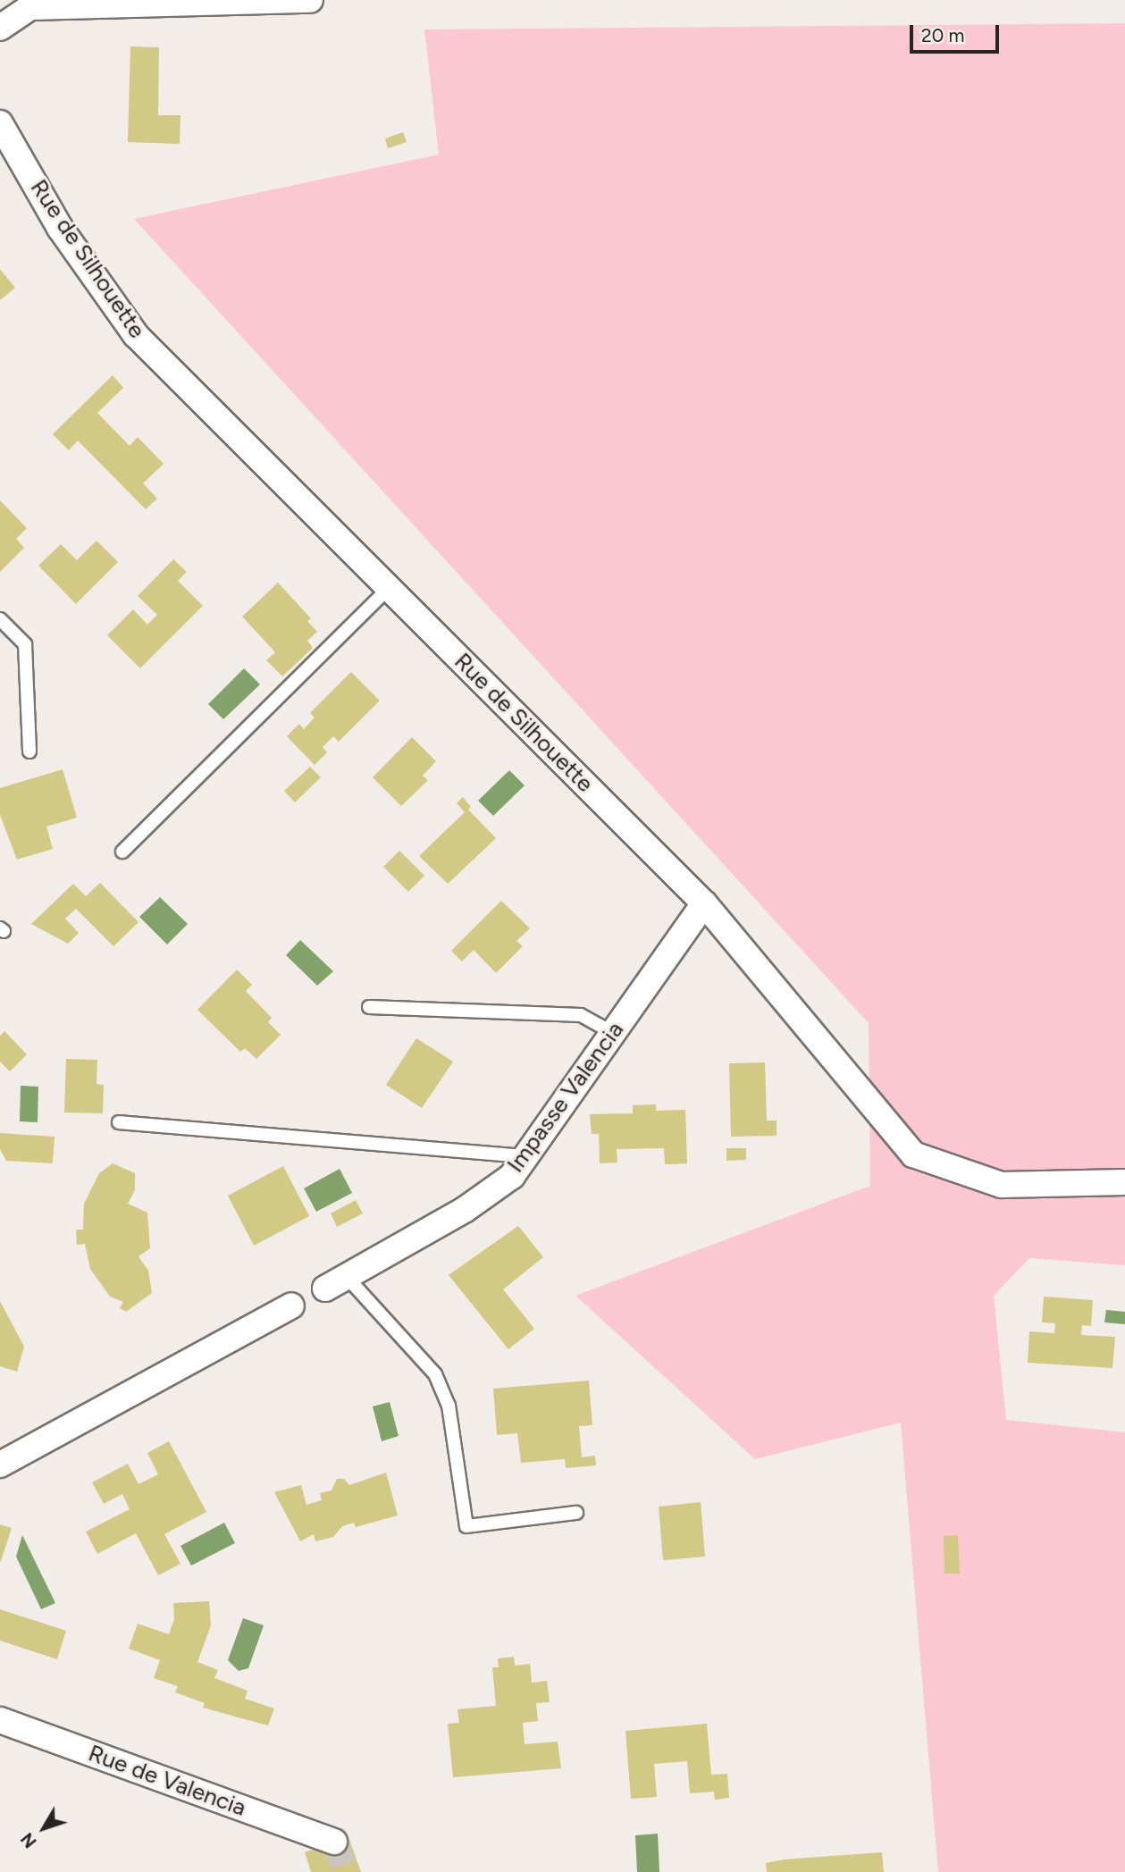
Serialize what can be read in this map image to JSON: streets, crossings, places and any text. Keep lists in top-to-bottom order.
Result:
{
  "streets": {
    "street": ["Rue de Silhouette", "Impasse Valencia", "Rue de Valencia"]
  },
  "crossings": [
    ["Rue de Silhouette", "Impasse Valencia"]
  ],
  "scale_bar": "20 m",
  "north": "bottom left"
}
